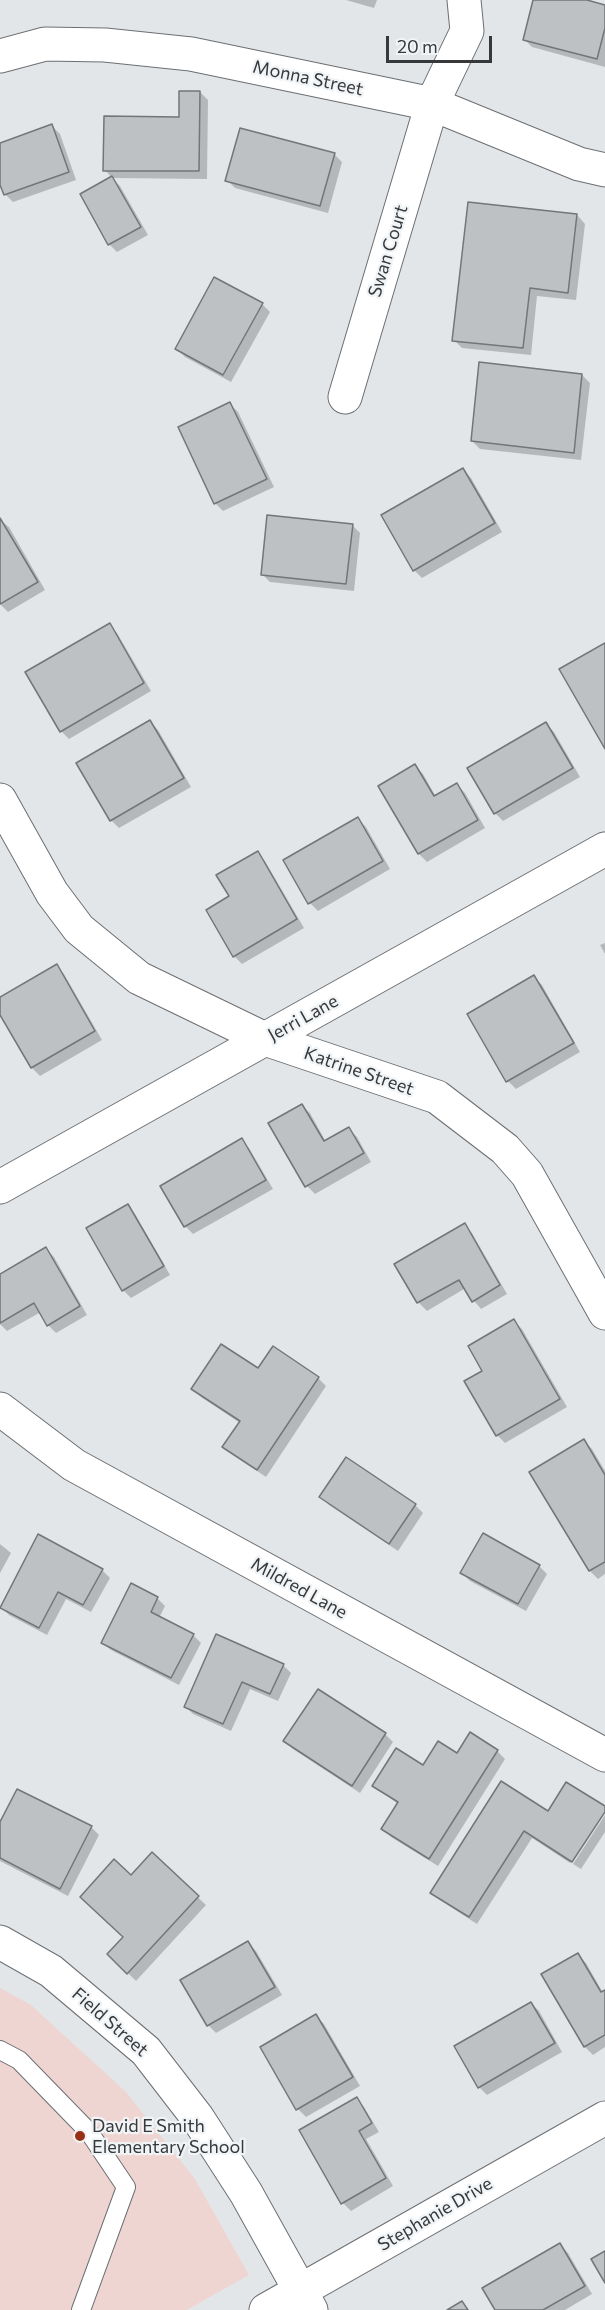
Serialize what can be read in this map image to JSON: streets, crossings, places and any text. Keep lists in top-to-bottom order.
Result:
{
  "streets": {
    "street": [
      "Monna Street",
      "Swan Court",
      "Jerri Lane",
      "Katrine Street",
      "Mildred Lane",
      "Field Street",
      "Stephanie Drive"
    ]
  },
  "crossings": [
    ["Monna Street", "Swan Court"],
    ["Jerri Lane", "Katrine Street"],
    ["Field Street", "Stephanie Drive"]
  ],
  "places": ["David E Smith Elementary School"],
  "scale_bar": "20 m"
}
